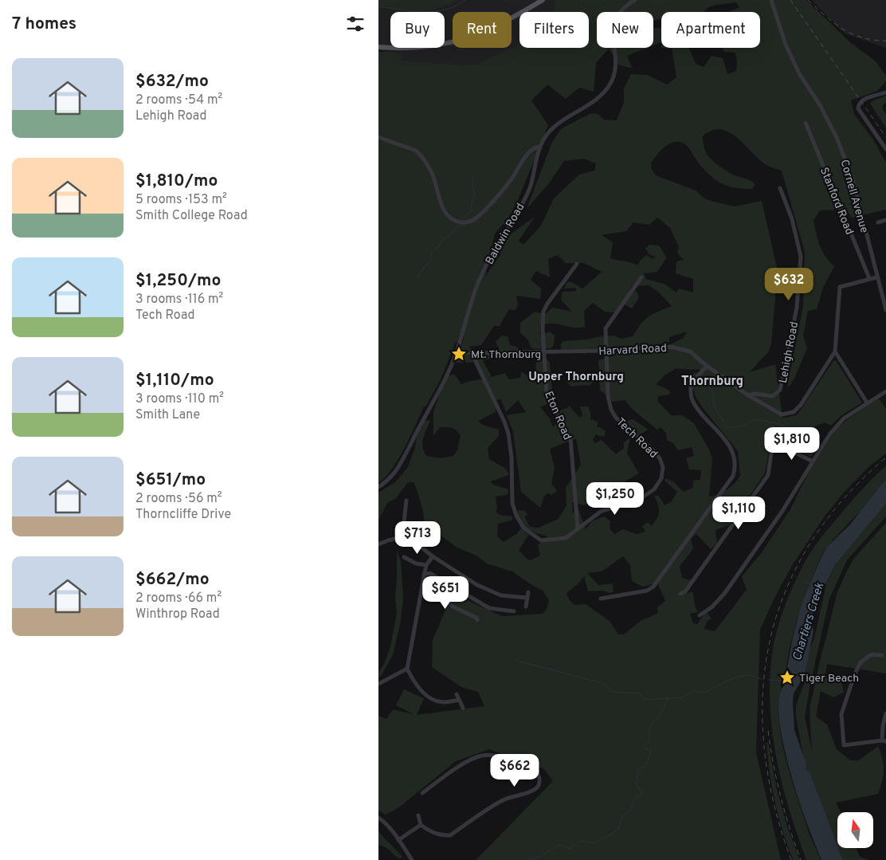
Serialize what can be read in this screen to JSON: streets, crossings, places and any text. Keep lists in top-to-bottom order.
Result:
{
  "streets": {
    "street": [
      "Cornell Avenue",
      "Stanford Road",
      "Baldwin Road",
      "Harvard Road",
      "Lehigh Road",
      "Eton Road",
      "Tech Road"
    ]
  },
  "crossings": [
    ["Stanford Road", "Harvard Road"],
    ["Baldwin Road", "Harvard Road"],
    ["Harvard Road", "Lehigh Road"],
    ["Harvard Road", "Eton Road"],
    ["Harvard Road", "Tech Road"],
    ["Eton Road", "Tech Road"]
  ],
  "districts": ["Upper Thornburg", "Thornburg"],
  "water": ["Chartiers Creek"],
  "places": {
    "place": ["Mt. Thornburg", "Tiger Beach"]
  },
  "north": "top",
  "page": {
    "heading": "7 homes",
    "chip": [
      "Buy",
      "Rent",
      "Filters",
      "New",
      "Apartment"
    ],
    "list": [
      {
        "name": "$632/mo",
        "note": "2 rooms · 54 m² · Lehigh Road"
      },
      {
        "name": "$1,810/mo",
        "note": "5 rooms · 153 m² · Smith College Road"
      },
      {
        "name": "$1,250/mo",
        "note": "3 rooms · 116 m² · Tech Road"
      },
      {
        "name": "$1,110/mo",
        "note": "3 rooms · 110 m² · Smith Lane"
      },
      {
        "name": "$651/mo",
        "note": "2 rooms · 56 m² · Thorncliffe Drive"
      },
      {
        "name": "$662/mo",
        "note": "2 rooms · 66 m² · Winthrop Road"
      }
    ],
    "price": [
      "$632",
      "$1,810",
      "$1,250",
      "$1,110",
      "$713",
      "$651",
      "$662"
    ]
  }
}
